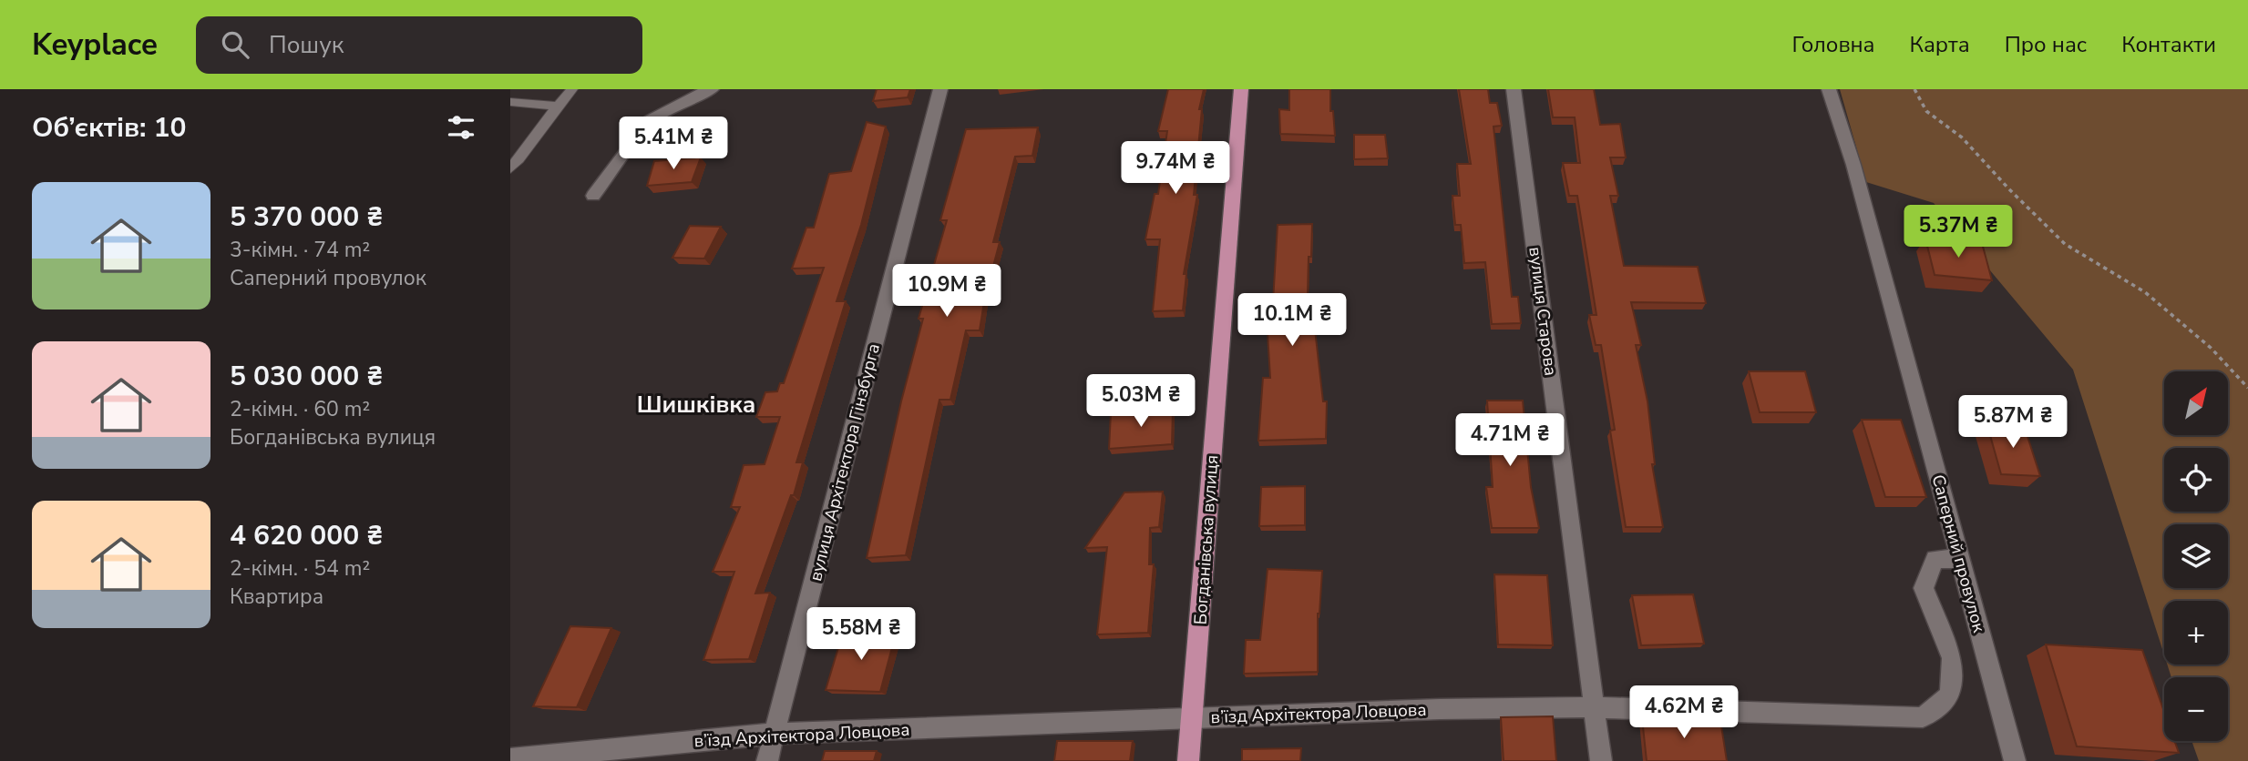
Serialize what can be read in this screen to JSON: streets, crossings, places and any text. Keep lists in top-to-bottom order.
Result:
{
  "streets": {
    "main road": ["Богданівська вулиця"],
    "street": [
      "вулиця Старова",
      "вулиця Архітектора Гінзбурга",
      "Саперний провулок",
      "в’їзд Архітектора Ловцова"
    ]
  },
  "crossings": [
    ["вулиця Старова", "в’їзд Архітектора Ловцова"],
    ["вулиця Архітектора Гінзбурга", "в’їзд Архітектора Ловцова"],
    ["Богданівська вулиця", "в’їзд Архітектора Ловцова"],
    ["Саперний провулок", "в’їзд Архітектора Ловцова"]
  ],
  "districts": ["Шишківка"],
  "north": "top right",
  "page": {
    "header": "Keyplace",
    "search": "Пошук",
    "nav": [
      "Головна",
      "Карта",
      "Про нас",
      "Контакти"
    ],
    "heading": "Об’єктів: 10",
    "price": [
      "5.41M ₴",
      "9.74M ₴",
      "5.37M ₴",
      "10.9M ₴",
      "10.1M ₴",
      "5.03M ₴",
      "5.87M ₴",
      "4.71M ₴",
      "5.58M ₴",
      "4.62M ₴"
    ],
    "list": [
      {
        "name": "5 370 000 ₴",
        "note": "3-кімн. · 74 m² · Саперний провулок"
      },
      {
        "name": "5 030 000 ₴",
        "note": "2-кімн. · 60 m² · Богданівська вулиця"
      },
      {
        "name": "4 620 000 ₴",
        "note": "2-кімн. · 54 m² · Квартира"
      }
    ],
    "map_buttons": ["+", "−"]
  }
}
